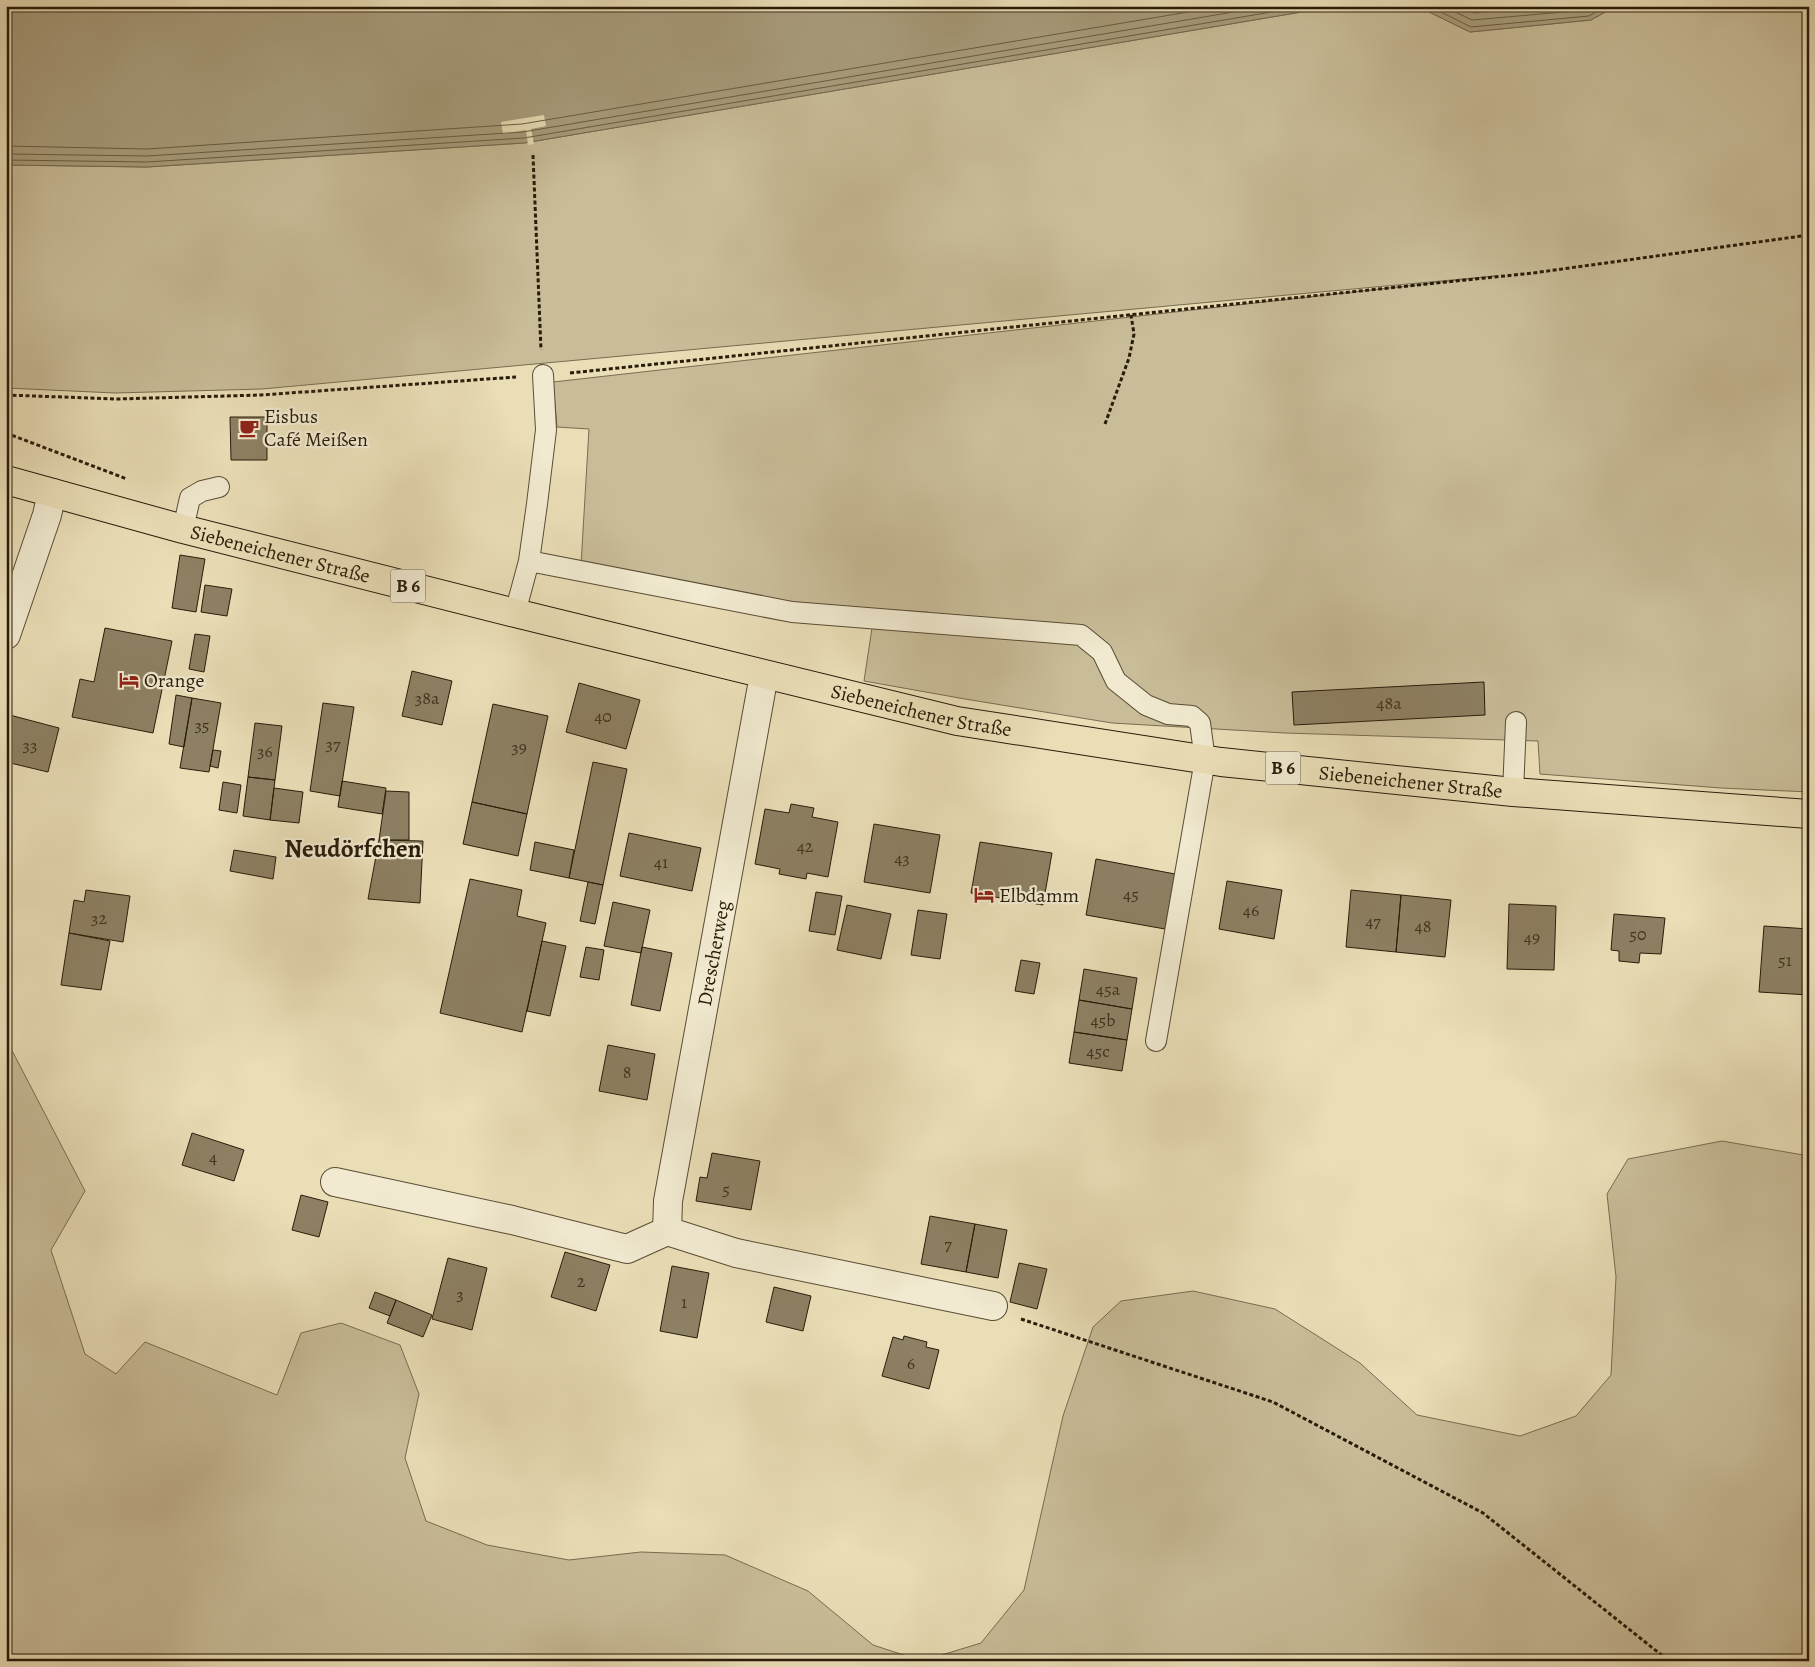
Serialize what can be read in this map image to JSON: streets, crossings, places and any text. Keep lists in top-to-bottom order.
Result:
{
  "streets": {
    "main road": ["Siebeneichener Straße", "B 6"],
    "street": ["Drescherweg"]
  },
  "crossings": [
    ["Siebeneichener Straße", "Drescherweg"]
  ],
  "districts": ["Neudörfchen"],
  "places": {
    "cafe": ["Eisbus Café Meißen"],
    "hotel": ["Orange", "Elbdamm"]
  },
  "house_numbers": [
    "38a",
    "48a",
    "40",
    "35",
    "37",
    "33",
    "39",
    "36",
    "42",
    "43",
    "41",
    "45",
    "46",
    "32",
    "47",
    "48",
    "50",
    "49",
    "51",
    "45a",
    "45b",
    "45c",
    "8",
    "4",
    "5",
    "7",
    "2",
    "3",
    "1",
    "6"
  ]
}
